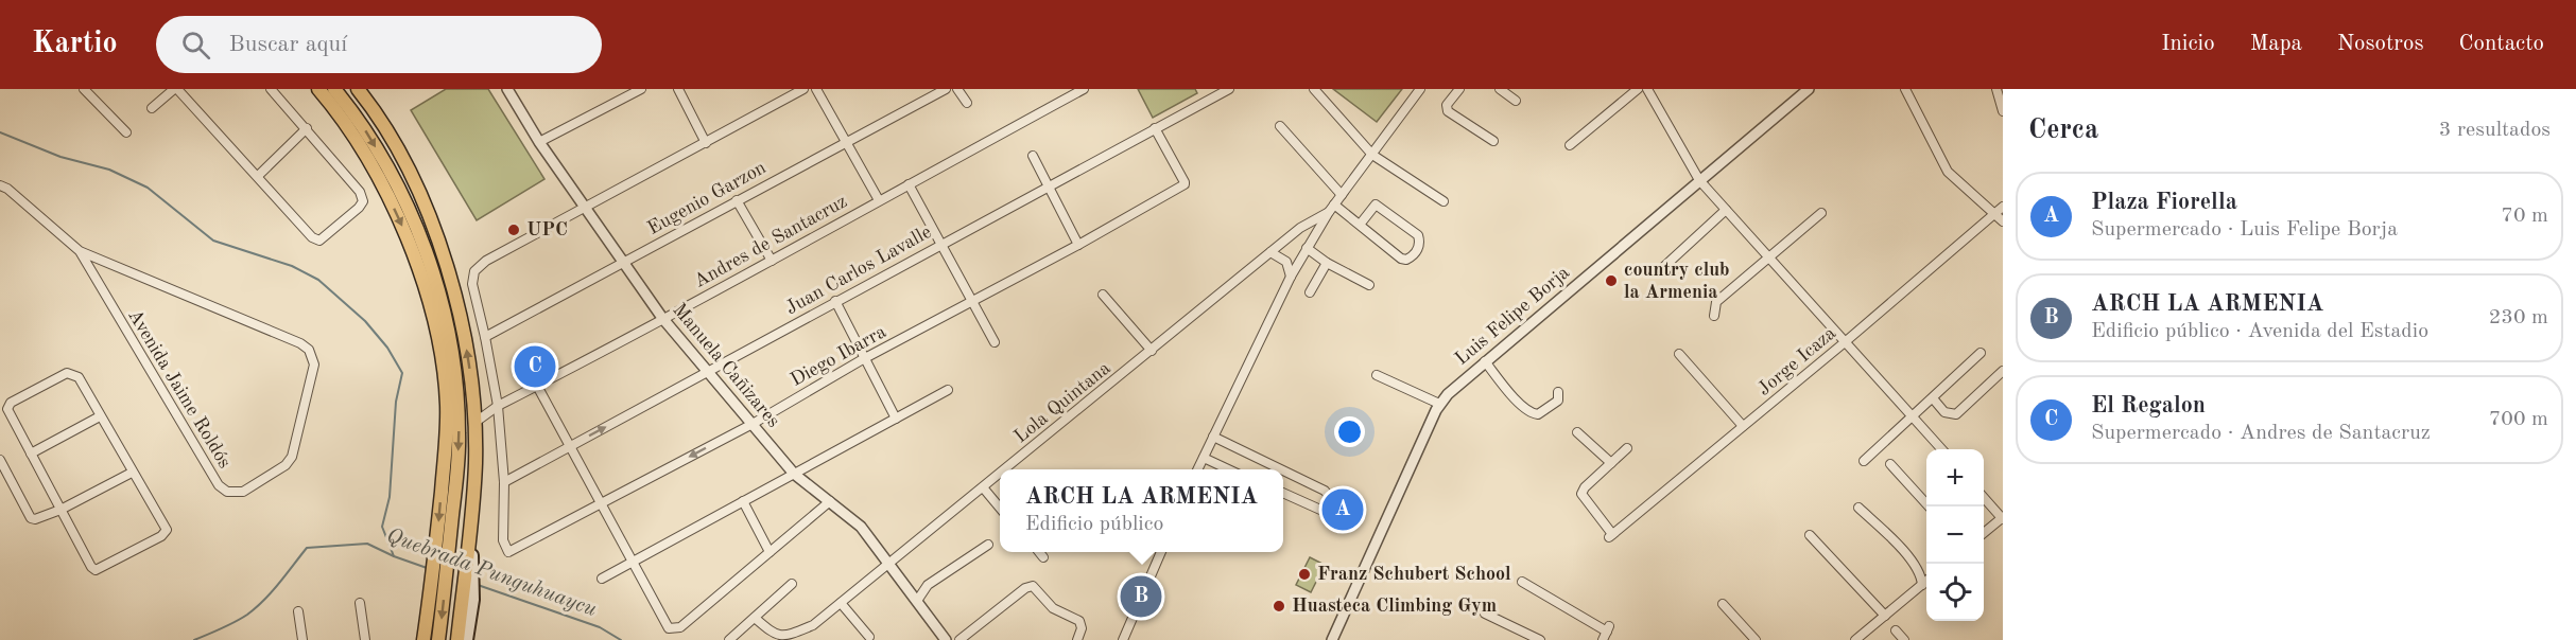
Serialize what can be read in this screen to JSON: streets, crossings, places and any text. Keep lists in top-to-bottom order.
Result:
{
  "streets": {
    "street": [
      "Eugenio Garzon",
      "Andres de Santacruz",
      "Juan Carlos Lavalle",
      "Luis Felipe Borja",
      "Diego Ibarra",
      "Jorge Icaza",
      "Manuela Cañizares",
      "Avenida Jaime Roldós",
      "Lola Quintana"
    ]
  },
  "crossings": [
    ["Eugenio Garzon", "Manuela Cañizares"],
    ["Andres de Santacruz", "Manuela Cañizares"],
    ["Juan Carlos Lavalle", "Diego Ibarra"],
    ["Juan Carlos Lavalle", "Manuela Cañizares"],
    ["Diego Ibarra", "Manuela Cañizares"],
    ["Manuela Cañizares", "Lola Quintana"]
  ],
  "water": ["Quebrada Punguhuaycu"],
  "places": [
    "UPC",
    "country club la Armenia",
    "Franz Schubert School",
    "Huasteca Climbing Gym"
  ],
  "page": {
    "header": "Kartio",
    "search": "Buscar aquí",
    "nav": [
      "Inicio",
      "Mapa",
      "Nosotros",
      "Contacto"
    ],
    "heading": ["Cerca", "3 resultados"],
    "list": [
      {
        "mark": "A",
        "name": "Plaza Fiorella",
        "note": "Supermercado · Luis Felipe Borja",
        "value": "70 m"
      },
      {
        "mark": "B",
        "name": "ARCH LA ARMENIA",
        "note": "Edificio público · Avenida del Estadio",
        "value": "230 m"
      },
      {
        "mark": "C",
        "name": "El Regalon",
        "note": "Supermercado · Andres de Santacruz",
        "value": "700 m"
      }
    ],
    "pins": ["C", "A", "B"],
    "map_buttons": ["+", "−"],
    "popup": ["ARCH LA ARMENIA", "Edificio público"]
  }
}
